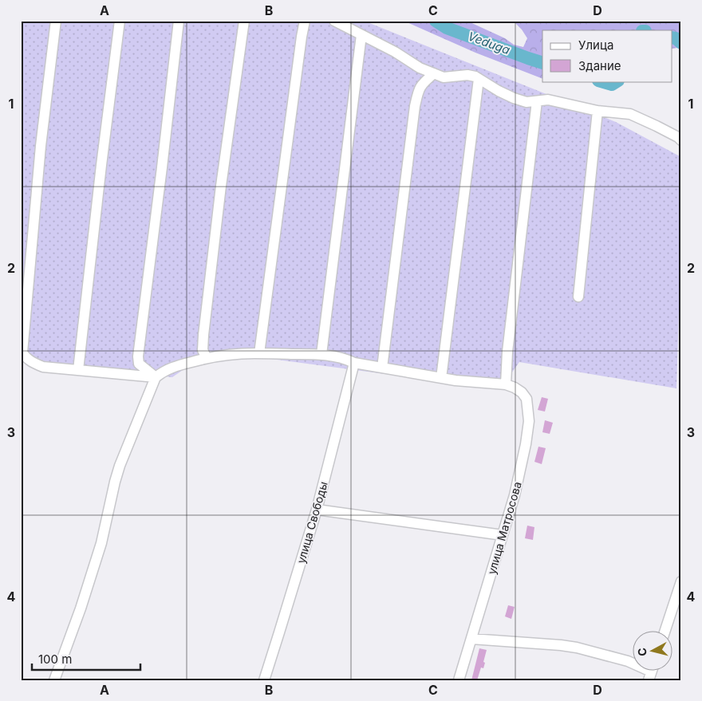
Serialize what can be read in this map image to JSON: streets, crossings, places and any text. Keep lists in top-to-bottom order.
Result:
{
  "streets": {
    "street": ["улица Свободы", "улица Матросова"]
  },
  "water": ["Veduga"],
  "legend": ["Улица", "Здание"],
  "scale_bar": "100 m",
  "north": "left",
  "grid": {
    "columns": [
      "A",
      "B",
      "C",
      "D"
    ],
    "rows": [
      "1",
      "2",
      "3",
      "4"
    ]
  }
}
